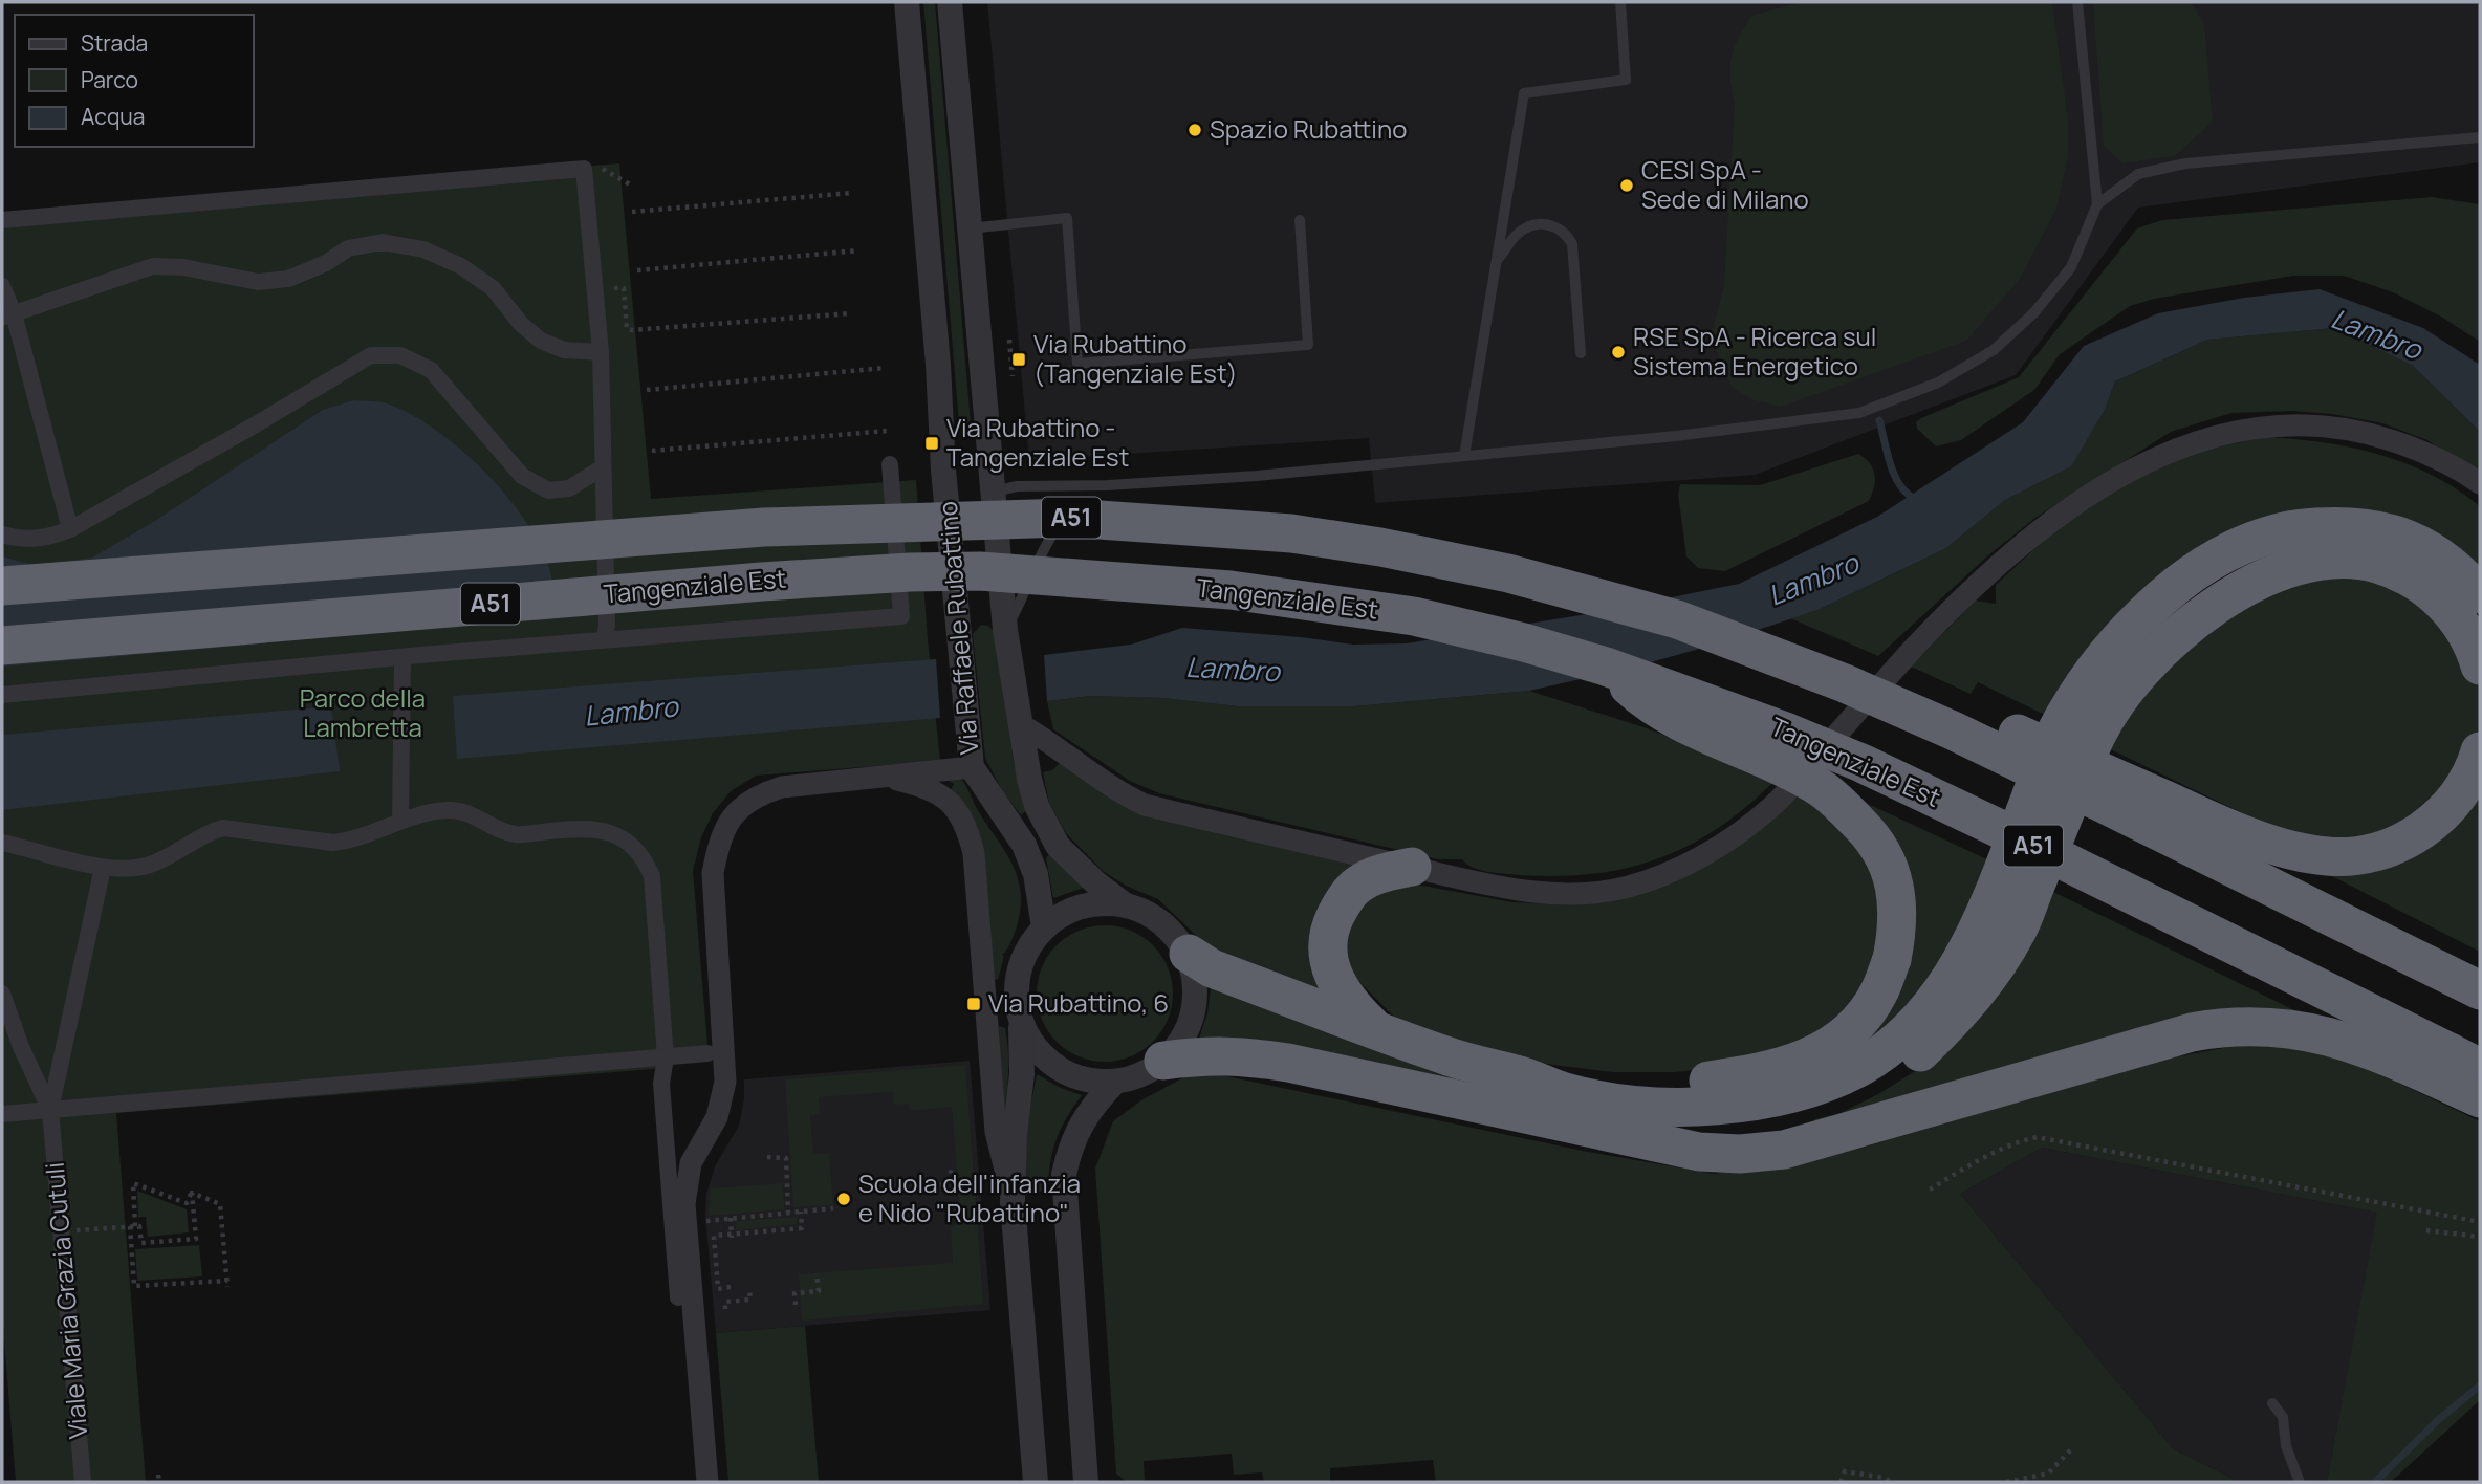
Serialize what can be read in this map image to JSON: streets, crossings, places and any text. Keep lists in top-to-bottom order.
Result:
{
  "streets": {
    "highway": ["A51", "Tangenziale Est"],
    "street": ["Via Raffaele Rubattino", "Viale Maria Grazia Cutuli"]
  },
  "water": ["Lambro"],
  "parks": ["Parco della Lambretta"],
  "places": {
    "other": [
      "Spazio Rubattino",
      "CESI SpA - Sede di Milano",
      "RSE SpA - Ricerca sul Sistema Energetico",
      "Scuola dell'infanzia e Nido \"Rubattino\""
    ],
    "transit": ["Via Rubattino (Tangenziale Est)", "Via Rubattino - Tangenziale Est", "Via Rubattino, 6"]
  },
  "legend": ["Strada", "Parco", "Acqua"]
}
